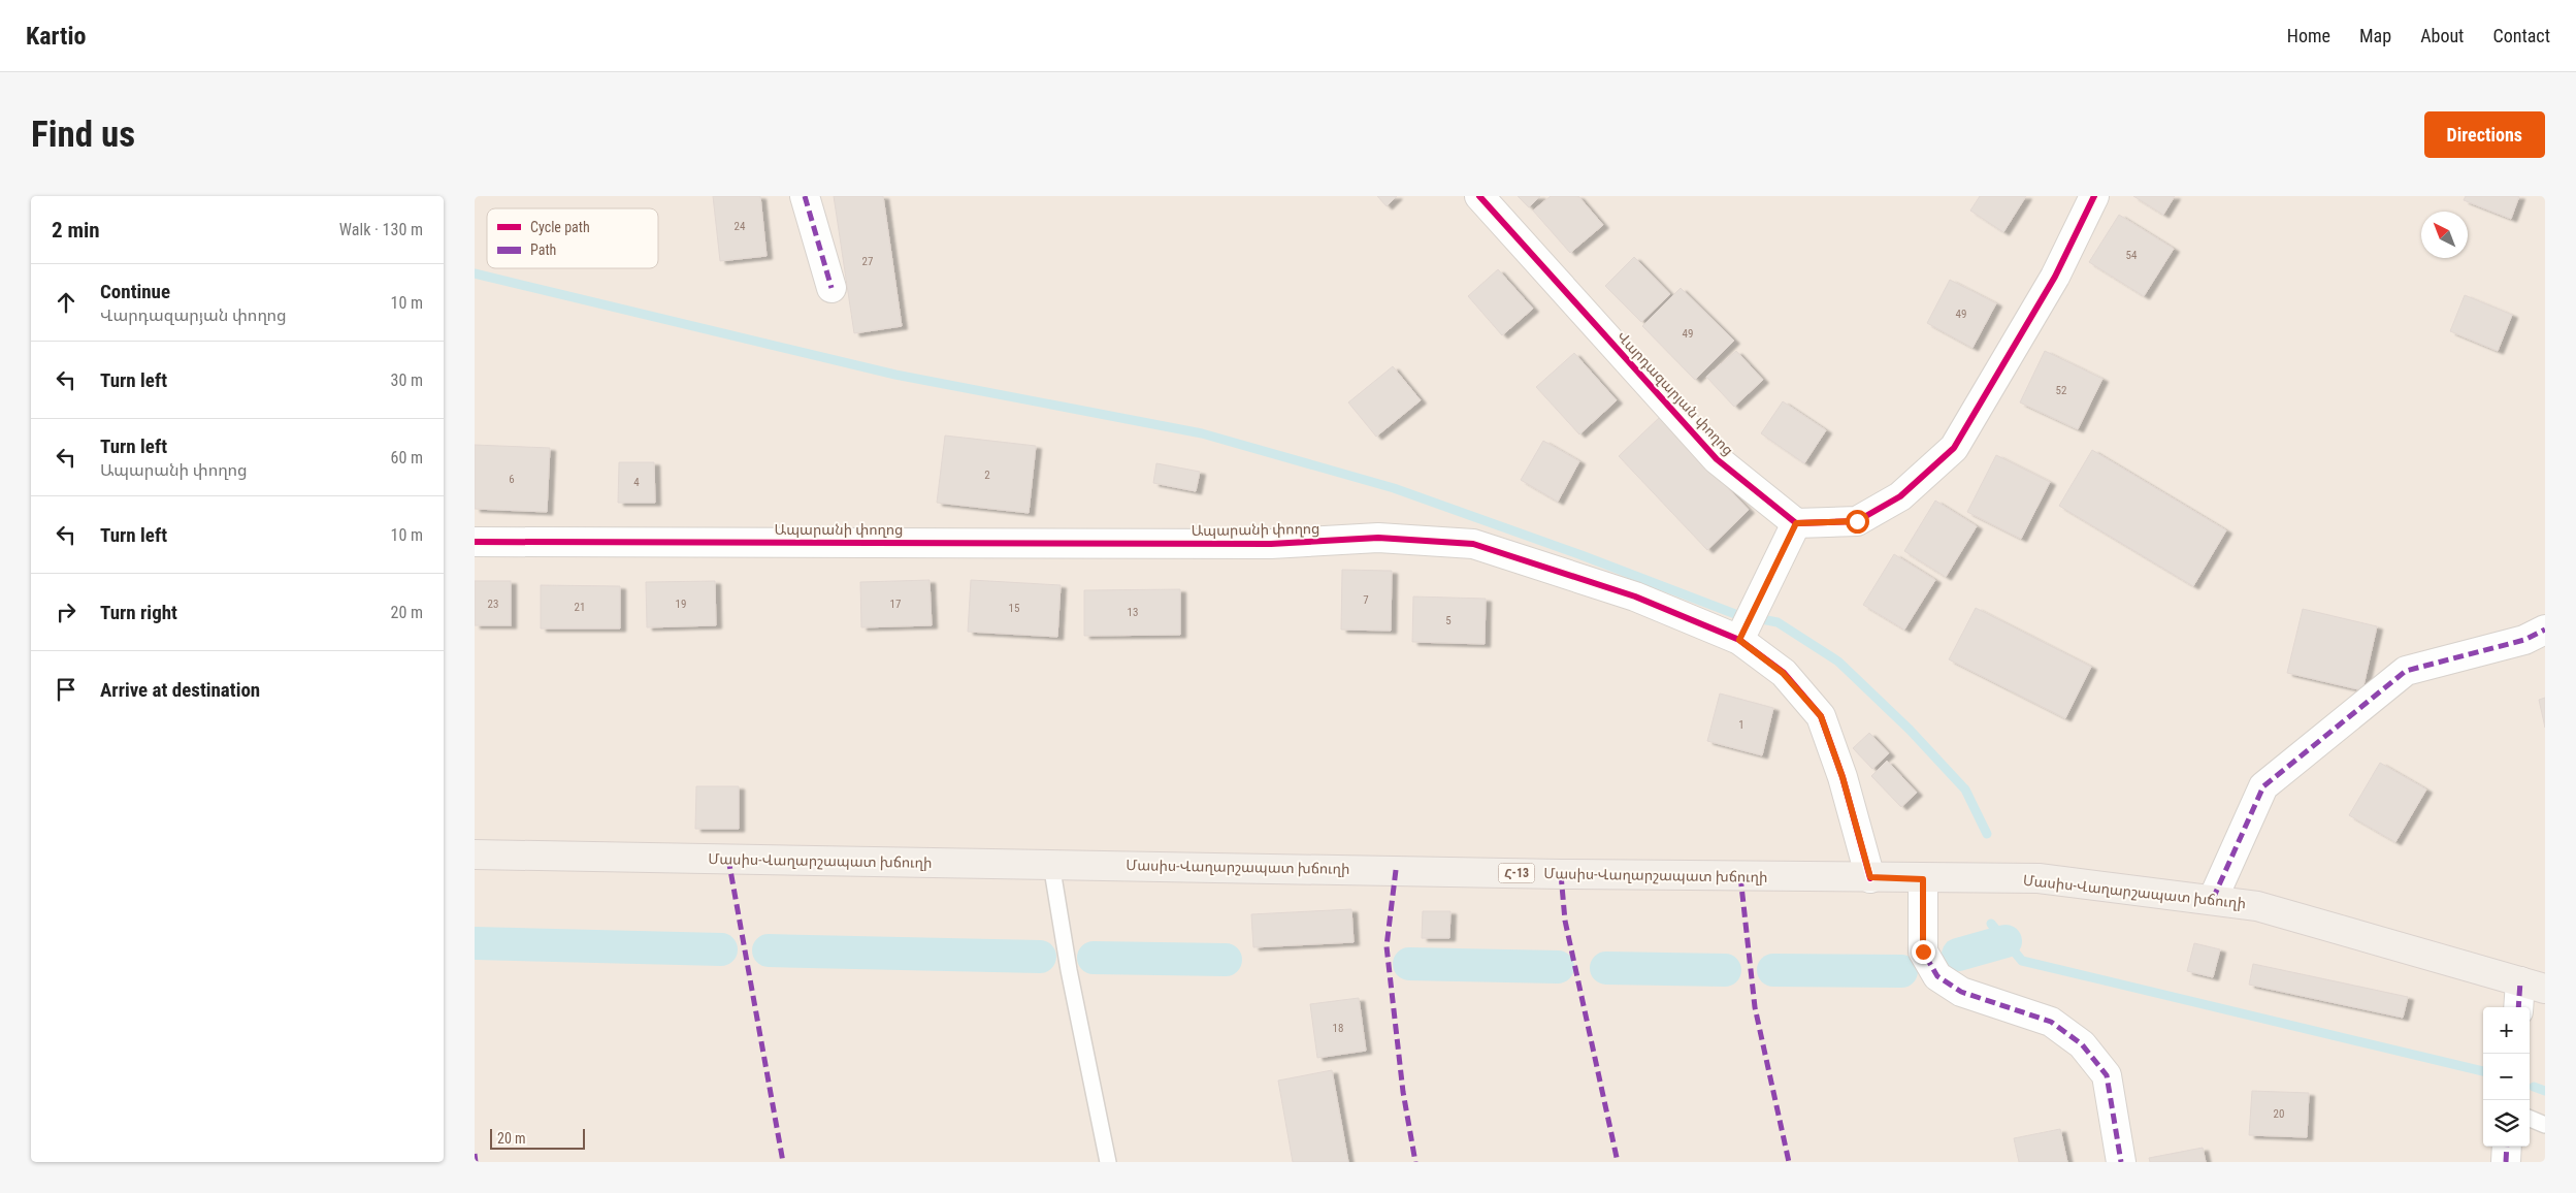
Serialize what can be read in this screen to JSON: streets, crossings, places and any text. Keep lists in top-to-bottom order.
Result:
{
  "streets": {
    "main road": ["Մասիս-Վաղարշապատ խճուղի", "Հ-13"],
    "street": ["Վարդազարյան փողոց", "Ապարանի փողոց"]
  },
  "crossings": [
    ["Ապարանի փողոց", "Մասիս-Վաղարշապատ խճուղի"]
  ],
  "house_numbers": [
    "24",
    "54",
    "27",
    "49",
    "49",
    "52",
    "2",
    "6",
    "4",
    "7",
    "23",
    "19",
    "17",
    "21",
    "15",
    "13",
    "5",
    "1",
    "18",
    "20"
  ],
  "legend": ["Cycle path", "Path"],
  "scale_bar": "20 m",
  "north": "top left",
  "page": {
    "header": "Kartio",
    "nav": [
      "Home",
      "Map",
      "About",
      "Contact"
    ],
    "buttons": "Directions",
    "title": "Find us",
    "heading": ["2 min", "Walk · 130 m"],
    "list": [
      ["Continue", "Վարդազարյան փողոց", "10 m"],
      ["Turn left", "30 m"],
      ["Turn left", "Ապարանի փողոց", "60 m"],
      ["Turn left", "10 m"],
      ["Turn right", "20 m"],
      "Arrive at destination"
    ],
    "map_buttons": ["+", "−"],
    "scale": "20 m"
  }
}
